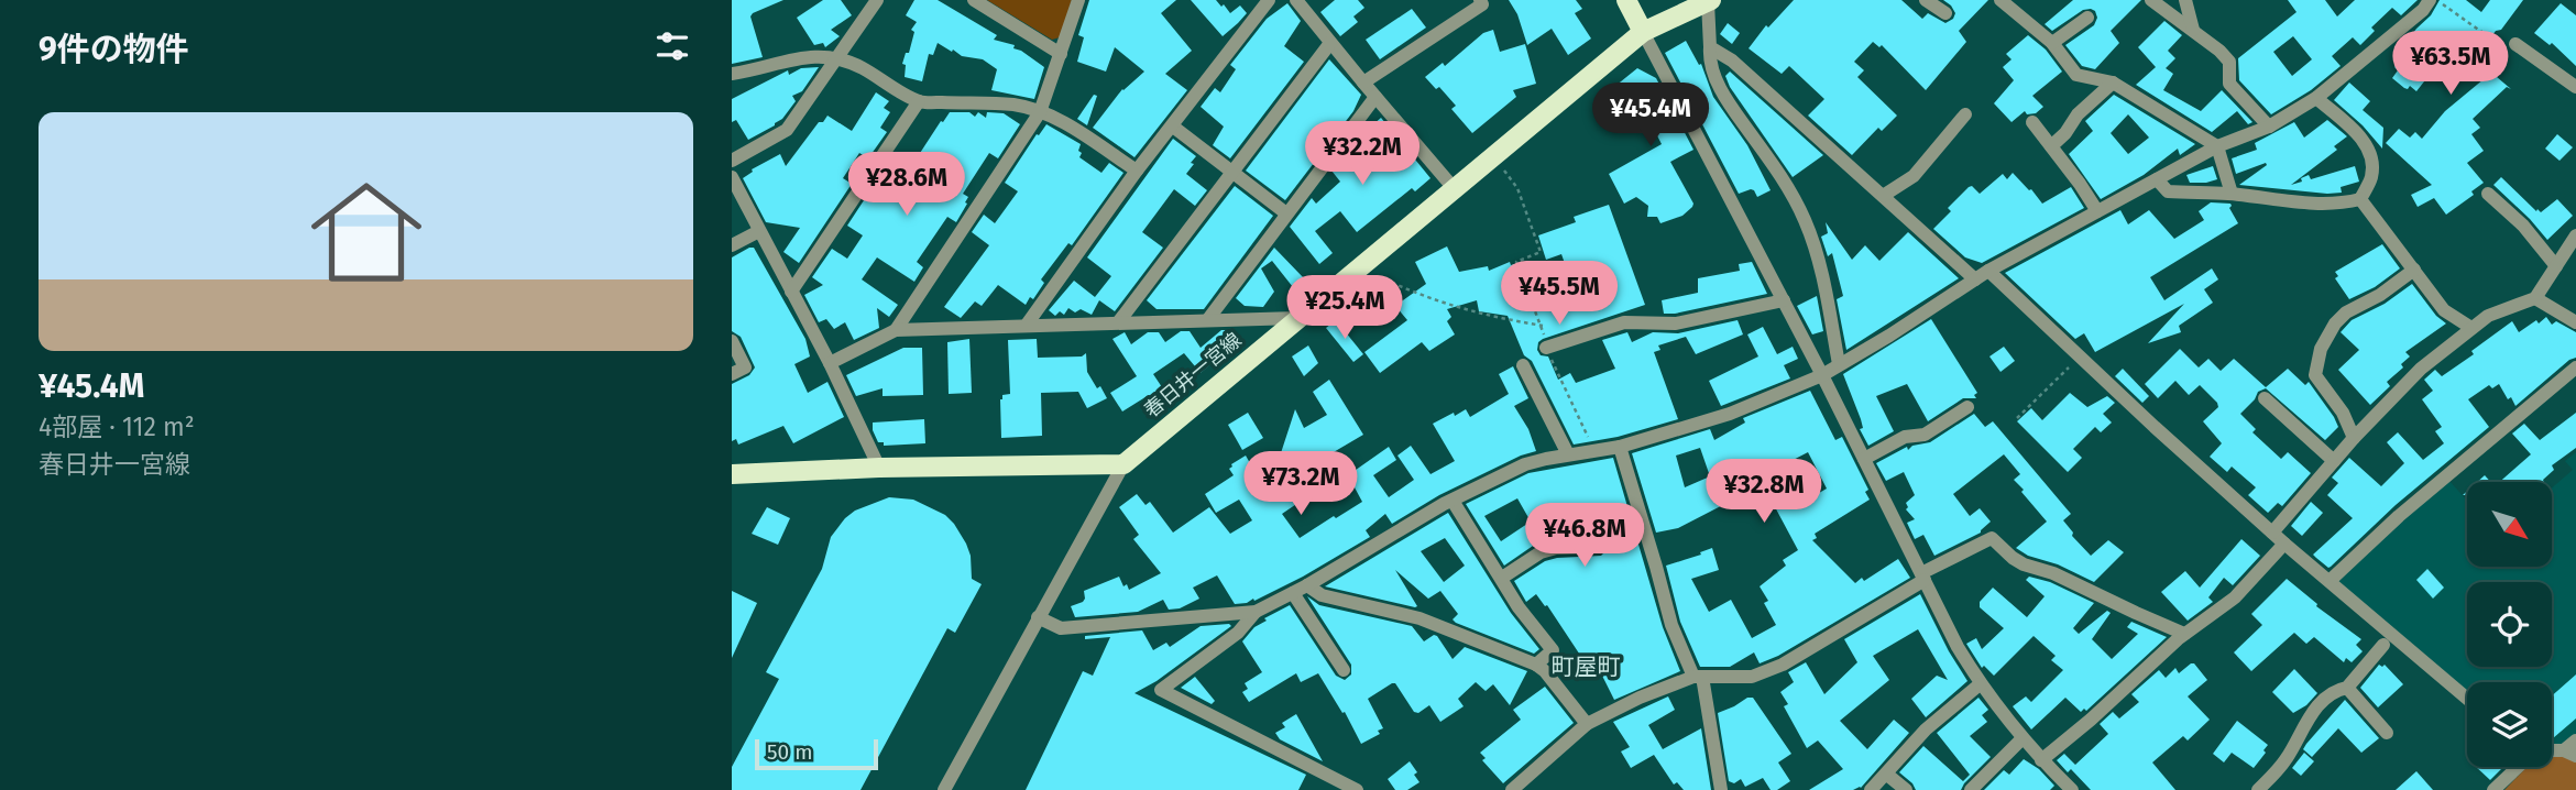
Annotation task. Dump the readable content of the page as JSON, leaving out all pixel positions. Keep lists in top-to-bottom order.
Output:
{
  "streets": {
    "main road": ["春日井一宮線"]
  },
  "districts": ["町屋町"],
  "scale_bar": "50 m",
  "north": "bottom right",
  "page": {
    "heading": "9件の物件",
    "price": [
      "¥63.5M",
      "¥45.4M",
      "¥32.2M",
      "¥28.6M",
      "¥45.5M",
      "¥25.4M",
      "¥73.2M",
      "¥32.8M",
      "¥46.8M"
    ],
    "list": [
      {
        "name": "¥45.4M",
        "note": "4部屋 · 112 m² · 春日井一宮線"
      }
    ],
    "scale": "50 m"
  }
}
